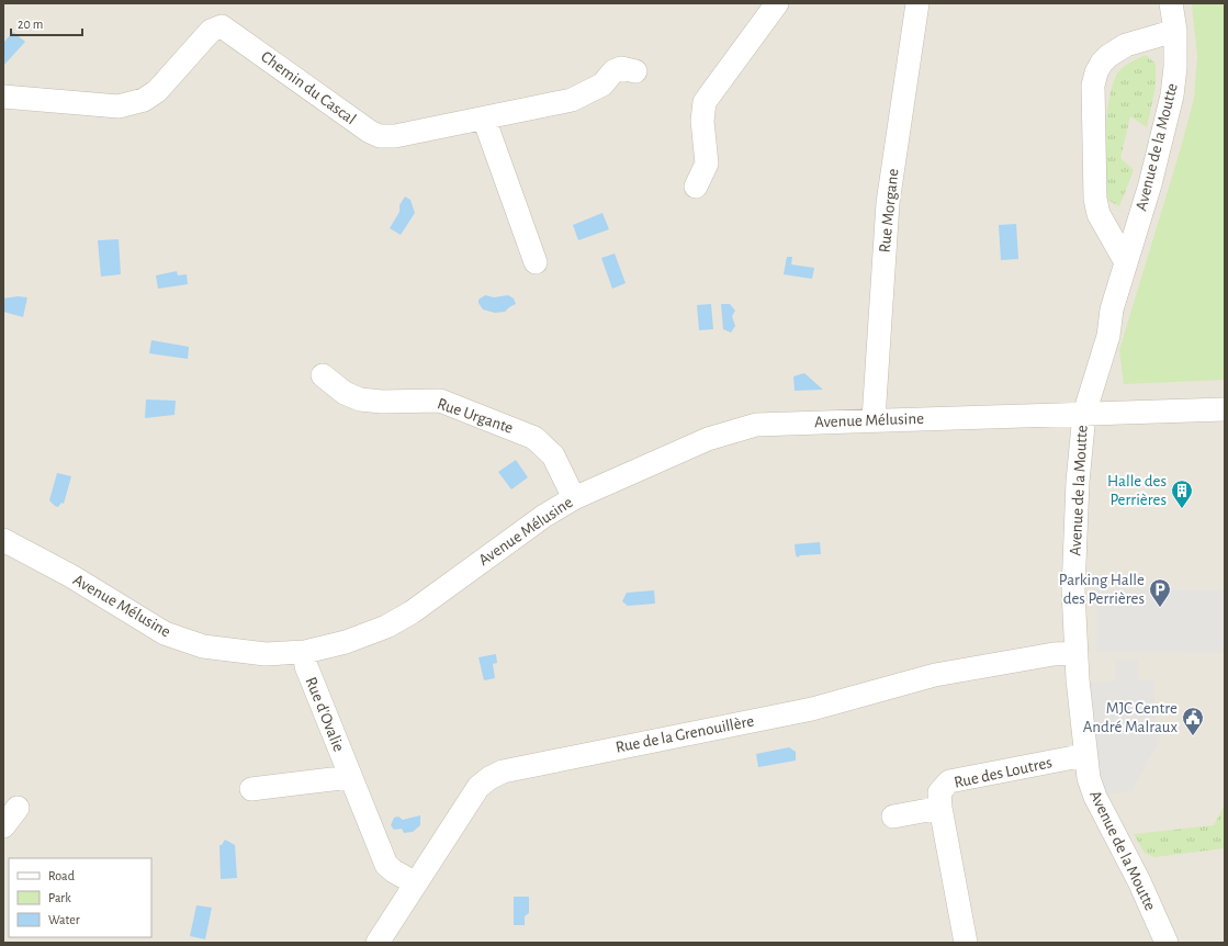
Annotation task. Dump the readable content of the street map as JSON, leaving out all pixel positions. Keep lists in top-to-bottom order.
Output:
{
  "streets": {
    "street": [
      "Chemin du Cascal",
      "Avenue de la Moutte",
      "Rue Morgane",
      "Rue Urgante",
      "Avenue Mélusine",
      "Rue d'Ovalie",
      "Rue de la Grenouillère",
      "Rue des Loutres"
    ]
  },
  "crossings": [
    ["Avenue de la Moutte", "Avenue Mélusine"],
    ["Avenue de la Moutte", "Rue de la Grenouillère"],
    ["Avenue de la Moutte", "Rue des Loutres"],
    ["Rue Morgane", "Avenue Mélusine"],
    ["Rue Urgante", "Avenue Mélusine"],
    ["Avenue Mélusine", "Rue d'Ovalie"],
    ["Rue d'Ovalie", "Rue de la Grenouillère"]
  ],
  "places": {
    "building": ["Halle des Perrières"],
    "parking": ["Parking Halle des Perrières"],
    "public building": ["MJC Centre André Malraux"]
  },
  "legend": ["Road", "Park", "Water"],
  "scale_bar": "20 m"
}
